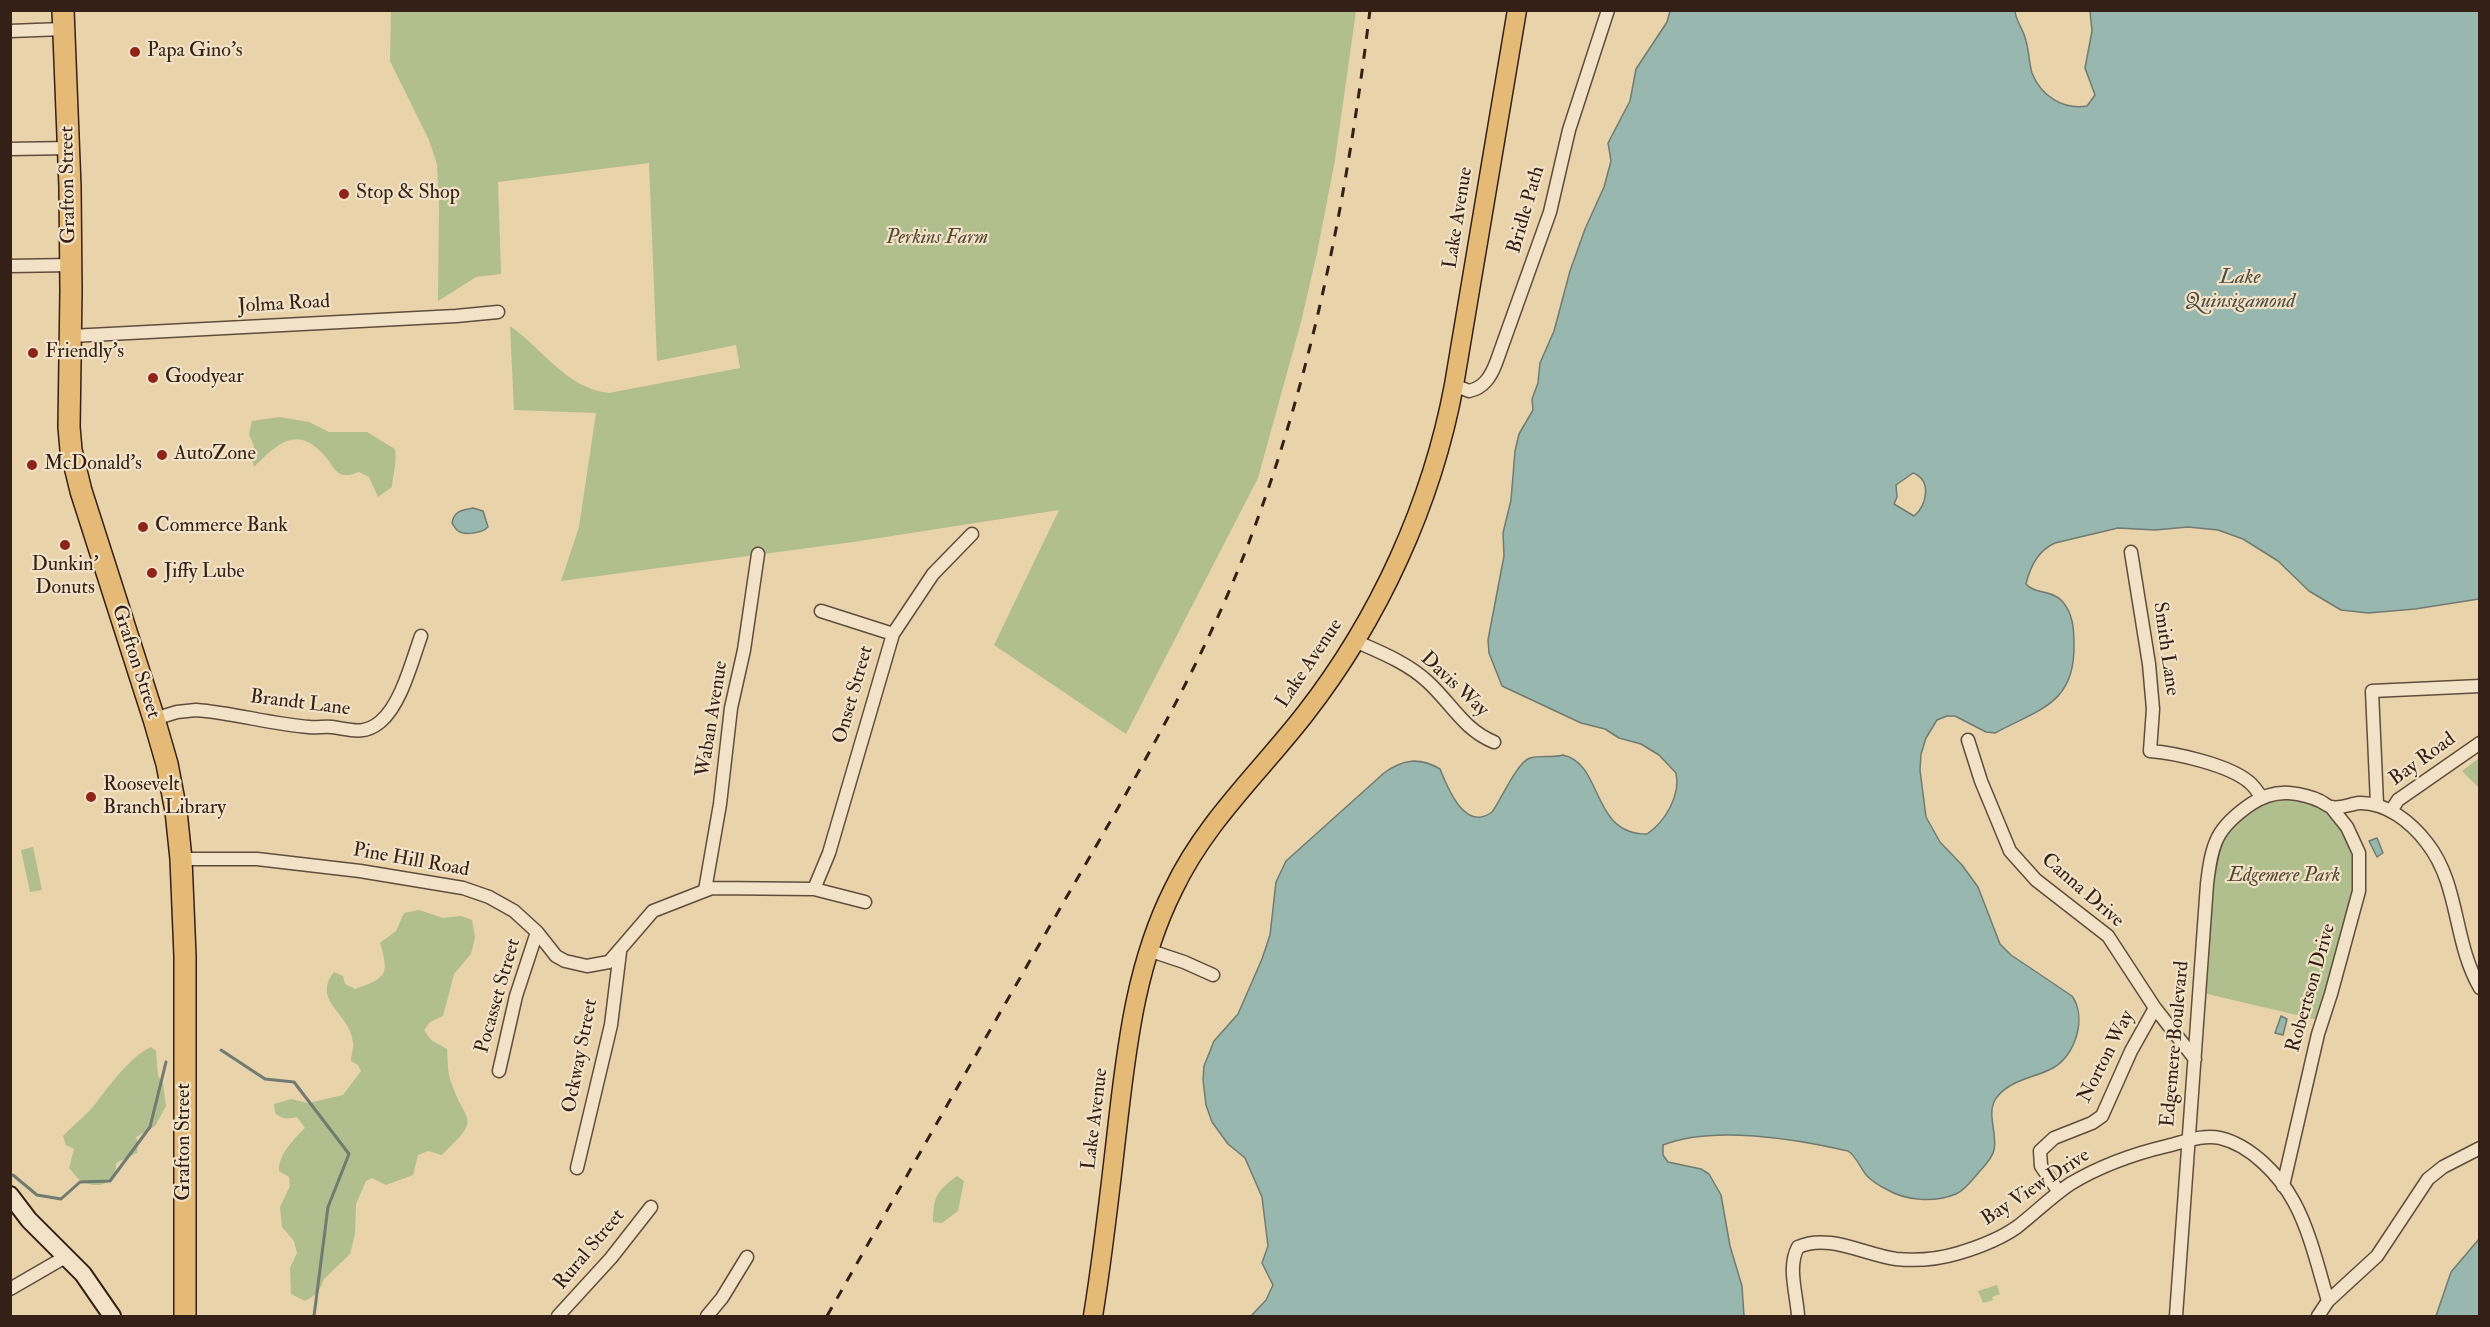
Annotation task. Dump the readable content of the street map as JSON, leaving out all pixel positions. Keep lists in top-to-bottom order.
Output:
{
  "streets": {
    "highway": ["Grafton Street"],
    "main road": ["Lake Avenue"],
    "street": [
      "Bridle Path",
      "Jolma Road",
      "Smith Lane",
      "Davis Way",
      "Onset Street",
      "Brandt Lane",
      "Waban Avenue",
      "Bay Road",
      "Pine Hill Road",
      "Canna Drive",
      "Robertson Drive",
      "Pocasset Street",
      "Edgemere Boulevard",
      "Ockway Street",
      "Norton Way",
      "Bay View Drive",
      "Rural Street"
    ]
  },
  "crossings": [
    ["Grafton Street", "Jolma Road"],
    ["Grafton Street", "Brandt Lane"],
    ["Grafton Street", "Pine Hill Road"],
    ["Bridle Path", "Lake Avenue"],
    ["Lake Avenue", "Davis Way"],
    ["Smith Lane", "Edgemere Boulevard"],
    ["Onset Street", "Pine Hill Road"],
    ["Waban Avenue", "Pine Hill Road"],
    ["Pine Hill Road", "Pocasset Street"],
    ["Pine Hill Road", "Ockway Street"],
    ["Canna Drive", "Edgemere Boulevard"],
    ["Canna Drive", "Norton Way"],
    ["Robertson Drive", "Bay View Drive"],
    ["Edgemere Boulevard", "Bay View Drive"],
    ["Norton Way", "Bay View Drive"]
  ],
  "water": ["Lake Quinsigamond"],
  "parks": ["Perkins Farm", "Edgemere Park"],
  "places": [
    "Papa Gino's",
    "Stop & Shop",
    "Friendly's",
    "Goodyear",
    "AutoZone",
    "McDonald's",
    "Commerce Bank",
    "Dunkin' Donuts",
    "Jiffy Lube",
    "Roosevelt Branch Library"
  ]
}
